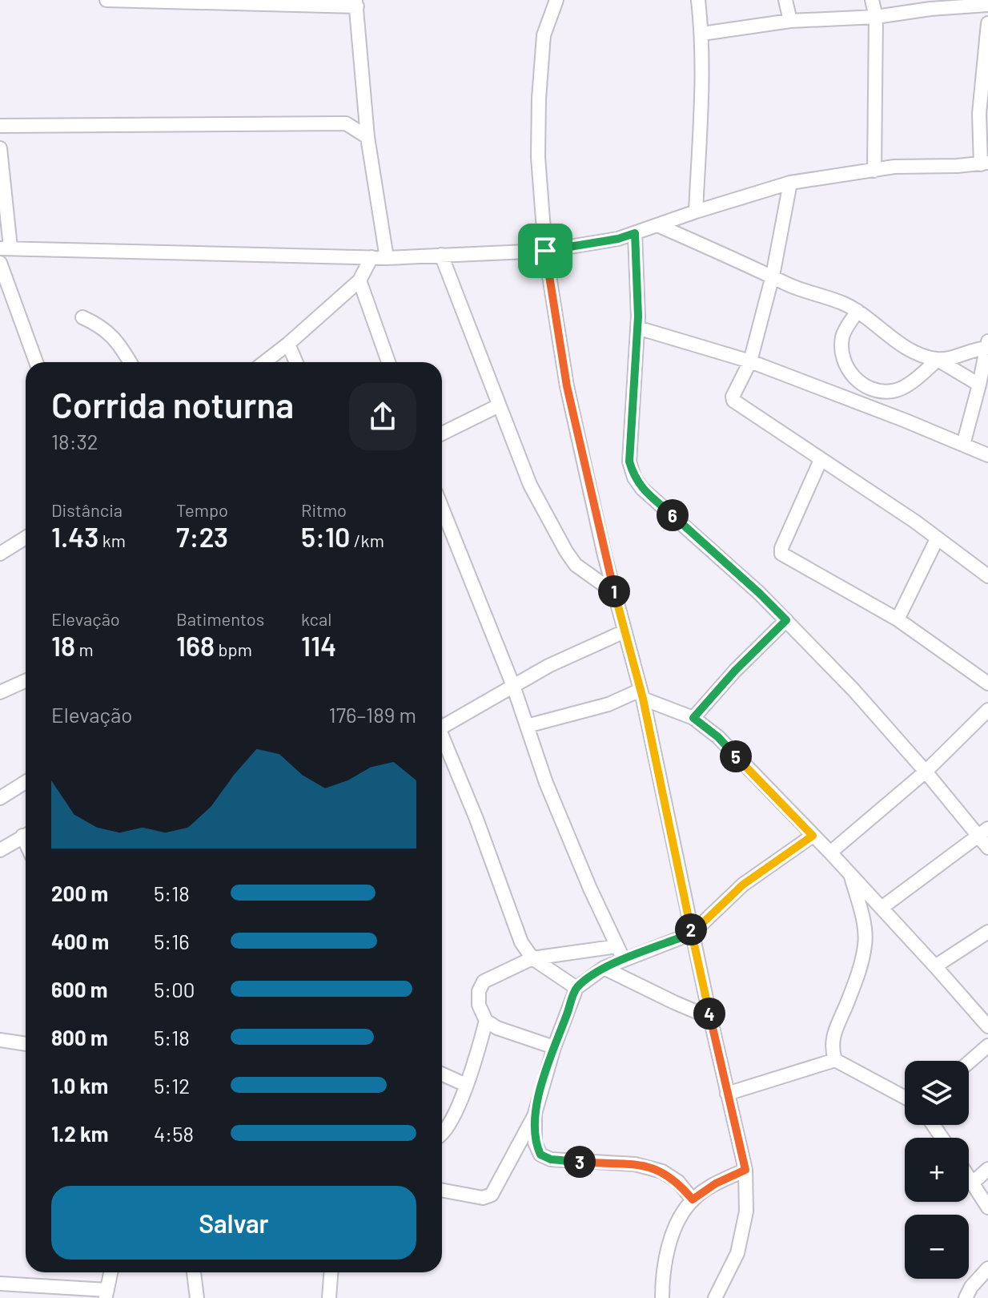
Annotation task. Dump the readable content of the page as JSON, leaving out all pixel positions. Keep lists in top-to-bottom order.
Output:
{
  "page": {
    "heading": ["Corrida noturna", "18:32"],
    "stats": [
      ["Distância", "1.43 km"],
      ["Tempo", "7:23"],
      ["Ritmo", "5:10 /km"],
      ["Elevação", "18 m"],
      ["Batimentos", "168 bpm"],
      ["kcal", "114"]
    ],
    "pins": [
      "6",
      "1",
      "5",
      "2",
      "4",
      "3"
    ],
    "chart": ["Elevação", "176–189 m"],
    "list": [
      {
        "name": "200 m",
        "note": "5:18"
      },
      {
        "name": "400 m",
        "note": "5:16"
      },
      {
        "name": "600 m",
        "note": "5:00"
      },
      {
        "name": "800 m",
        "note": "5:18"
      },
      {
        "name": "1.0 km",
        "note": "5:12"
      },
      {
        "name": "1.2 km",
        "note": "4:58"
      }
    ],
    "map_buttons": ["+", "−"],
    "buttons": "Salvar"
  }
}
